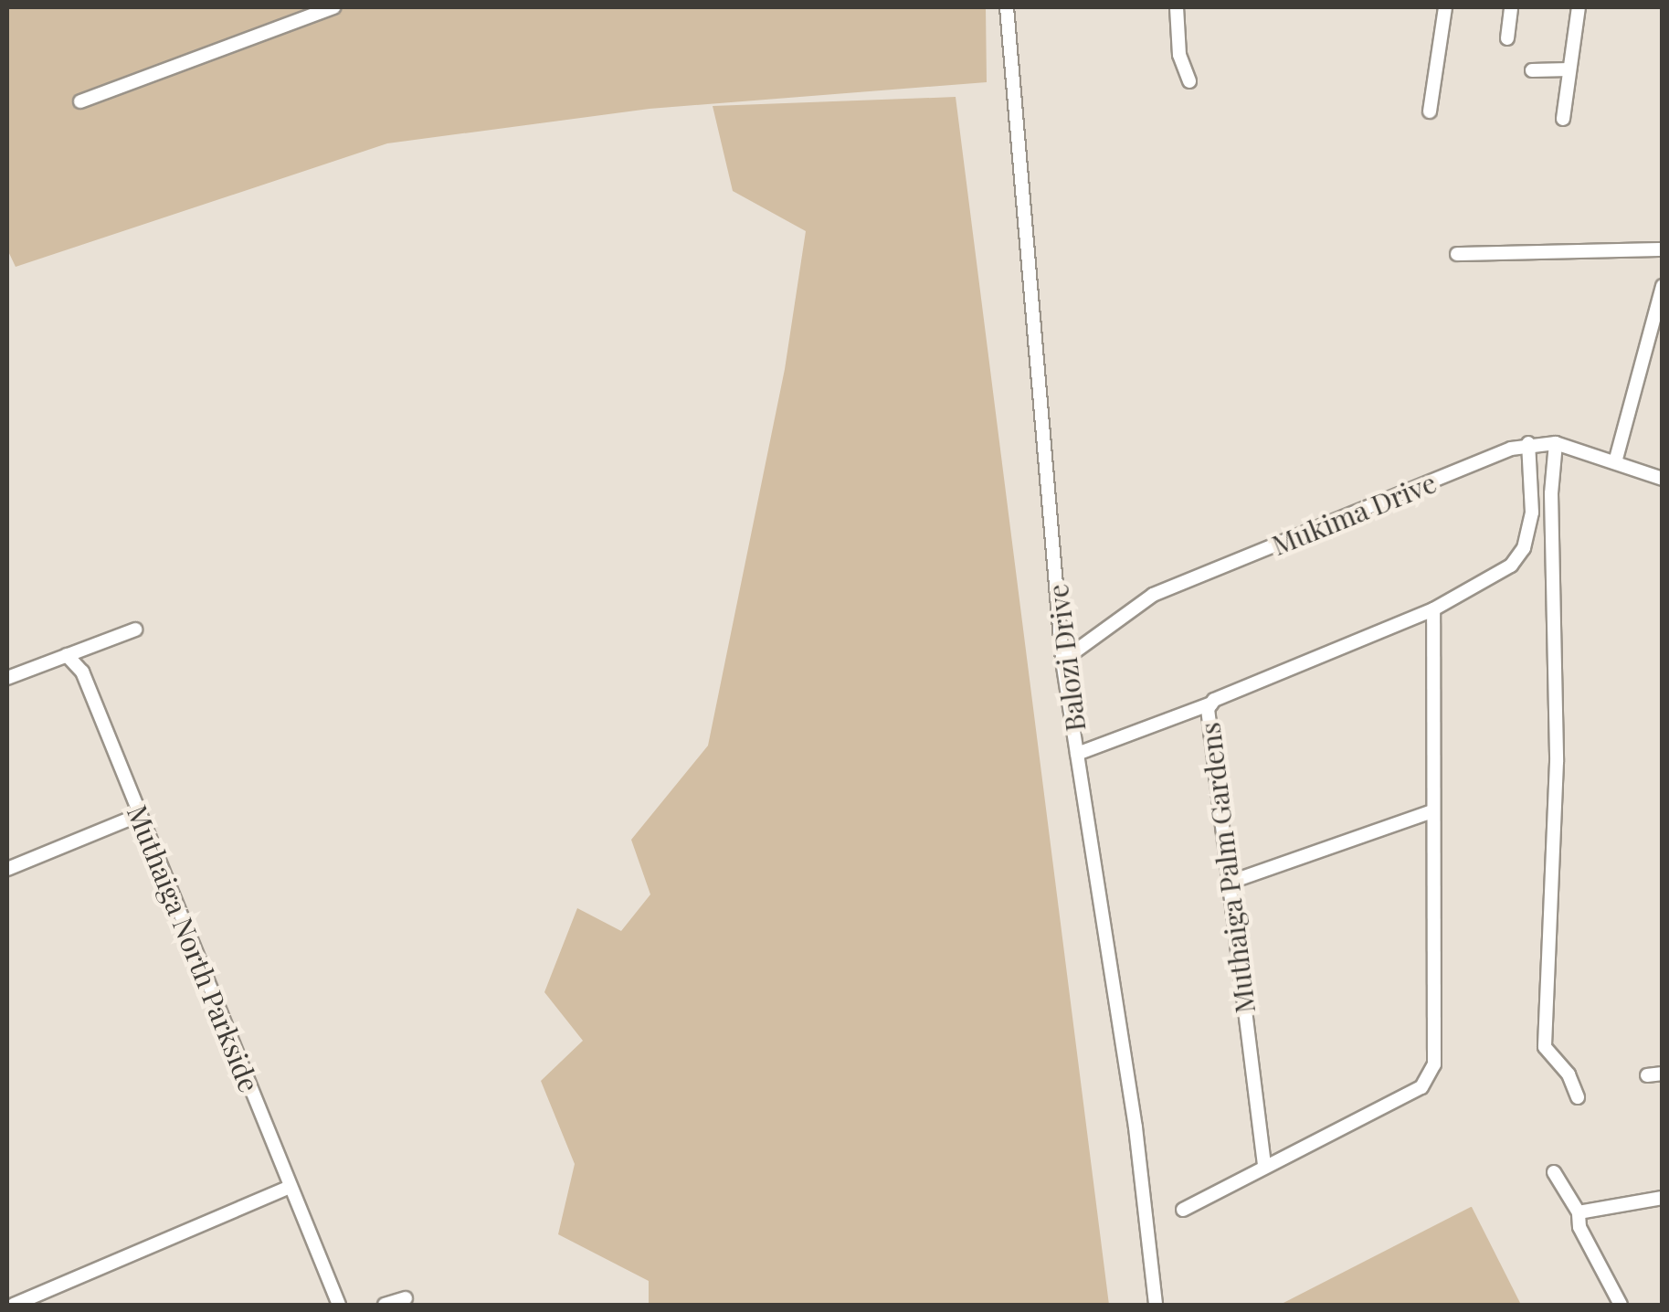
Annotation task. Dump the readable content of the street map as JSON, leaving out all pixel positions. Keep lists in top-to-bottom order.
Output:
{
  "streets": {
    "street": [
      "Mukima Drive",
      "Balozi Drive",
      "Muthaiga Palm Gardens",
      "Muthaiga North Parkside"
    ]
  },
  "crossings": [
    ["Mukima Drive", "Balozi Drive"],
    ["Mukima Drive", "Muthaiga Palm Gardens"]
  ]
}
